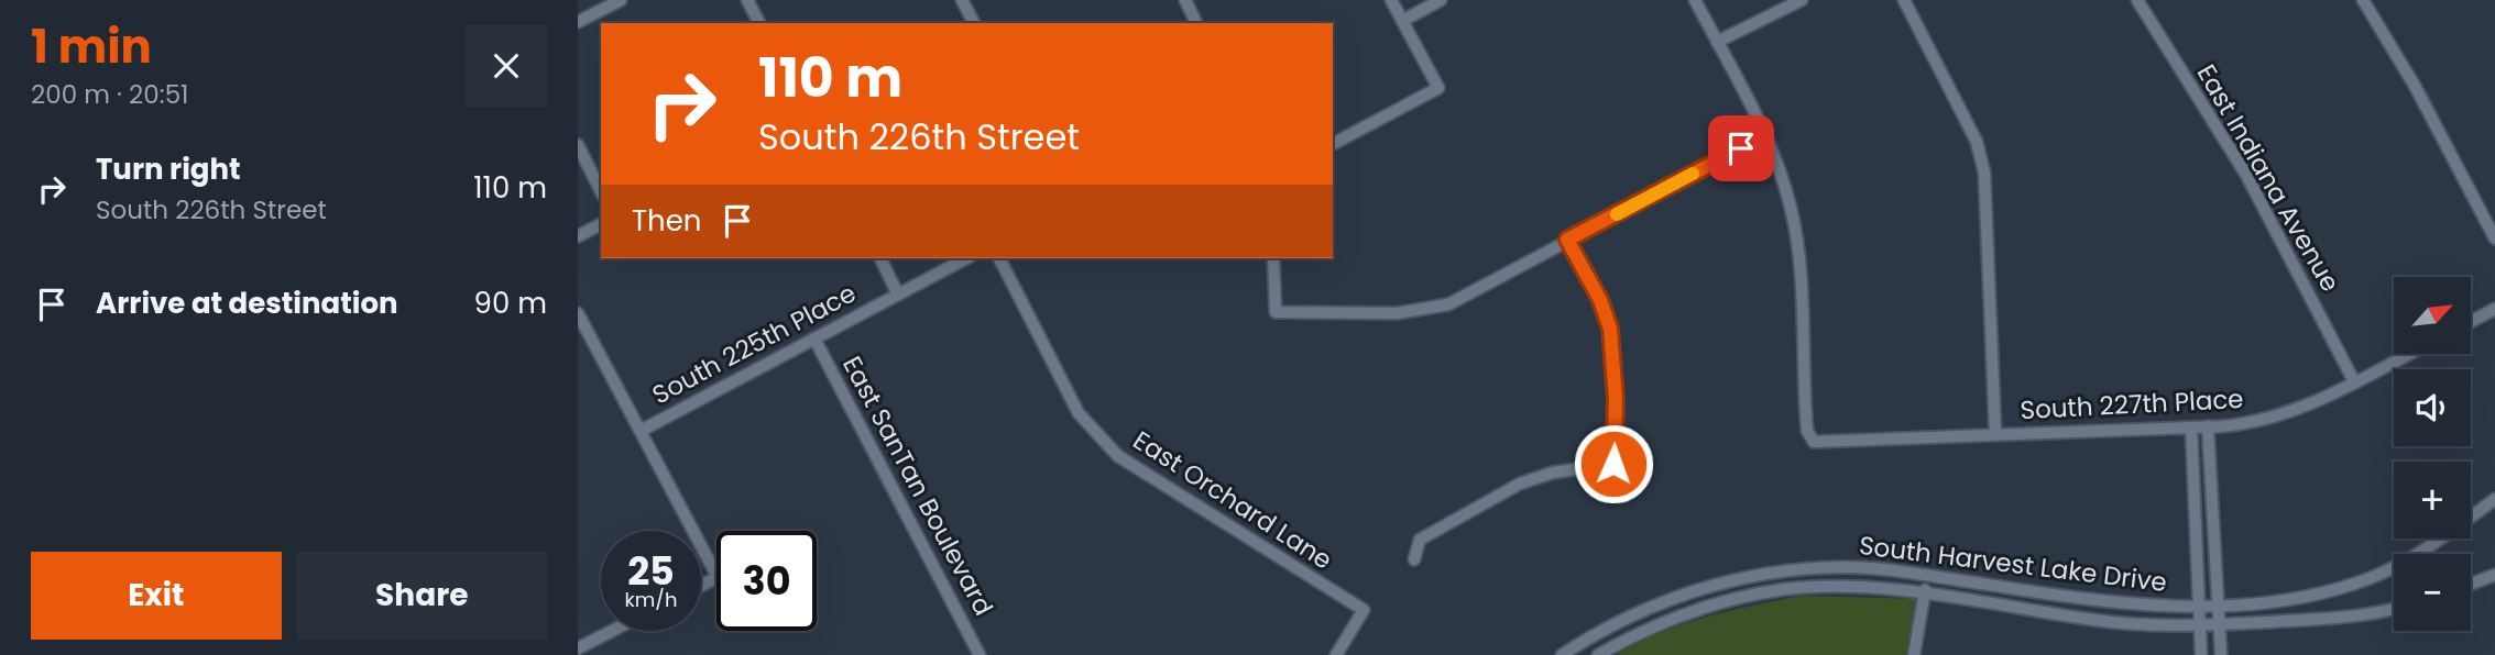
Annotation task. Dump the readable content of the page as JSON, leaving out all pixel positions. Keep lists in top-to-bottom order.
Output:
{
  "streets": {
    "street": [
      "East Indiana Avenue",
      "South 225th Place",
      "South 227th Place",
      "East SanTan Boulevard",
      "East Orchard Lane",
      "South Harvest Lake Drive"
    ]
  },
  "crossings": [
    ["East Indiana Avenue", "South 227th Place"],
    ["South 225th Place", "East SanTan Boulevard"]
  ],
  "north": "top right",
  "page": {
    "heading": ["1 min", "200 m · 20:51"],
    "turn": ["110 m", "South 226th Street"],
    "list": [
      {
        "name": "Turn right",
        "note": "South 226th Street",
        "value": "110 m"
      },
      {
        "name": "Arrive at destination",
        "value": "90 m"
      }
    ],
    "then": "Then",
    "map_buttons": ["+", "−"],
    "speed": "25 km/h",
    "limit": "30",
    "buttons": ["Exit", "Share"]
  }
}
